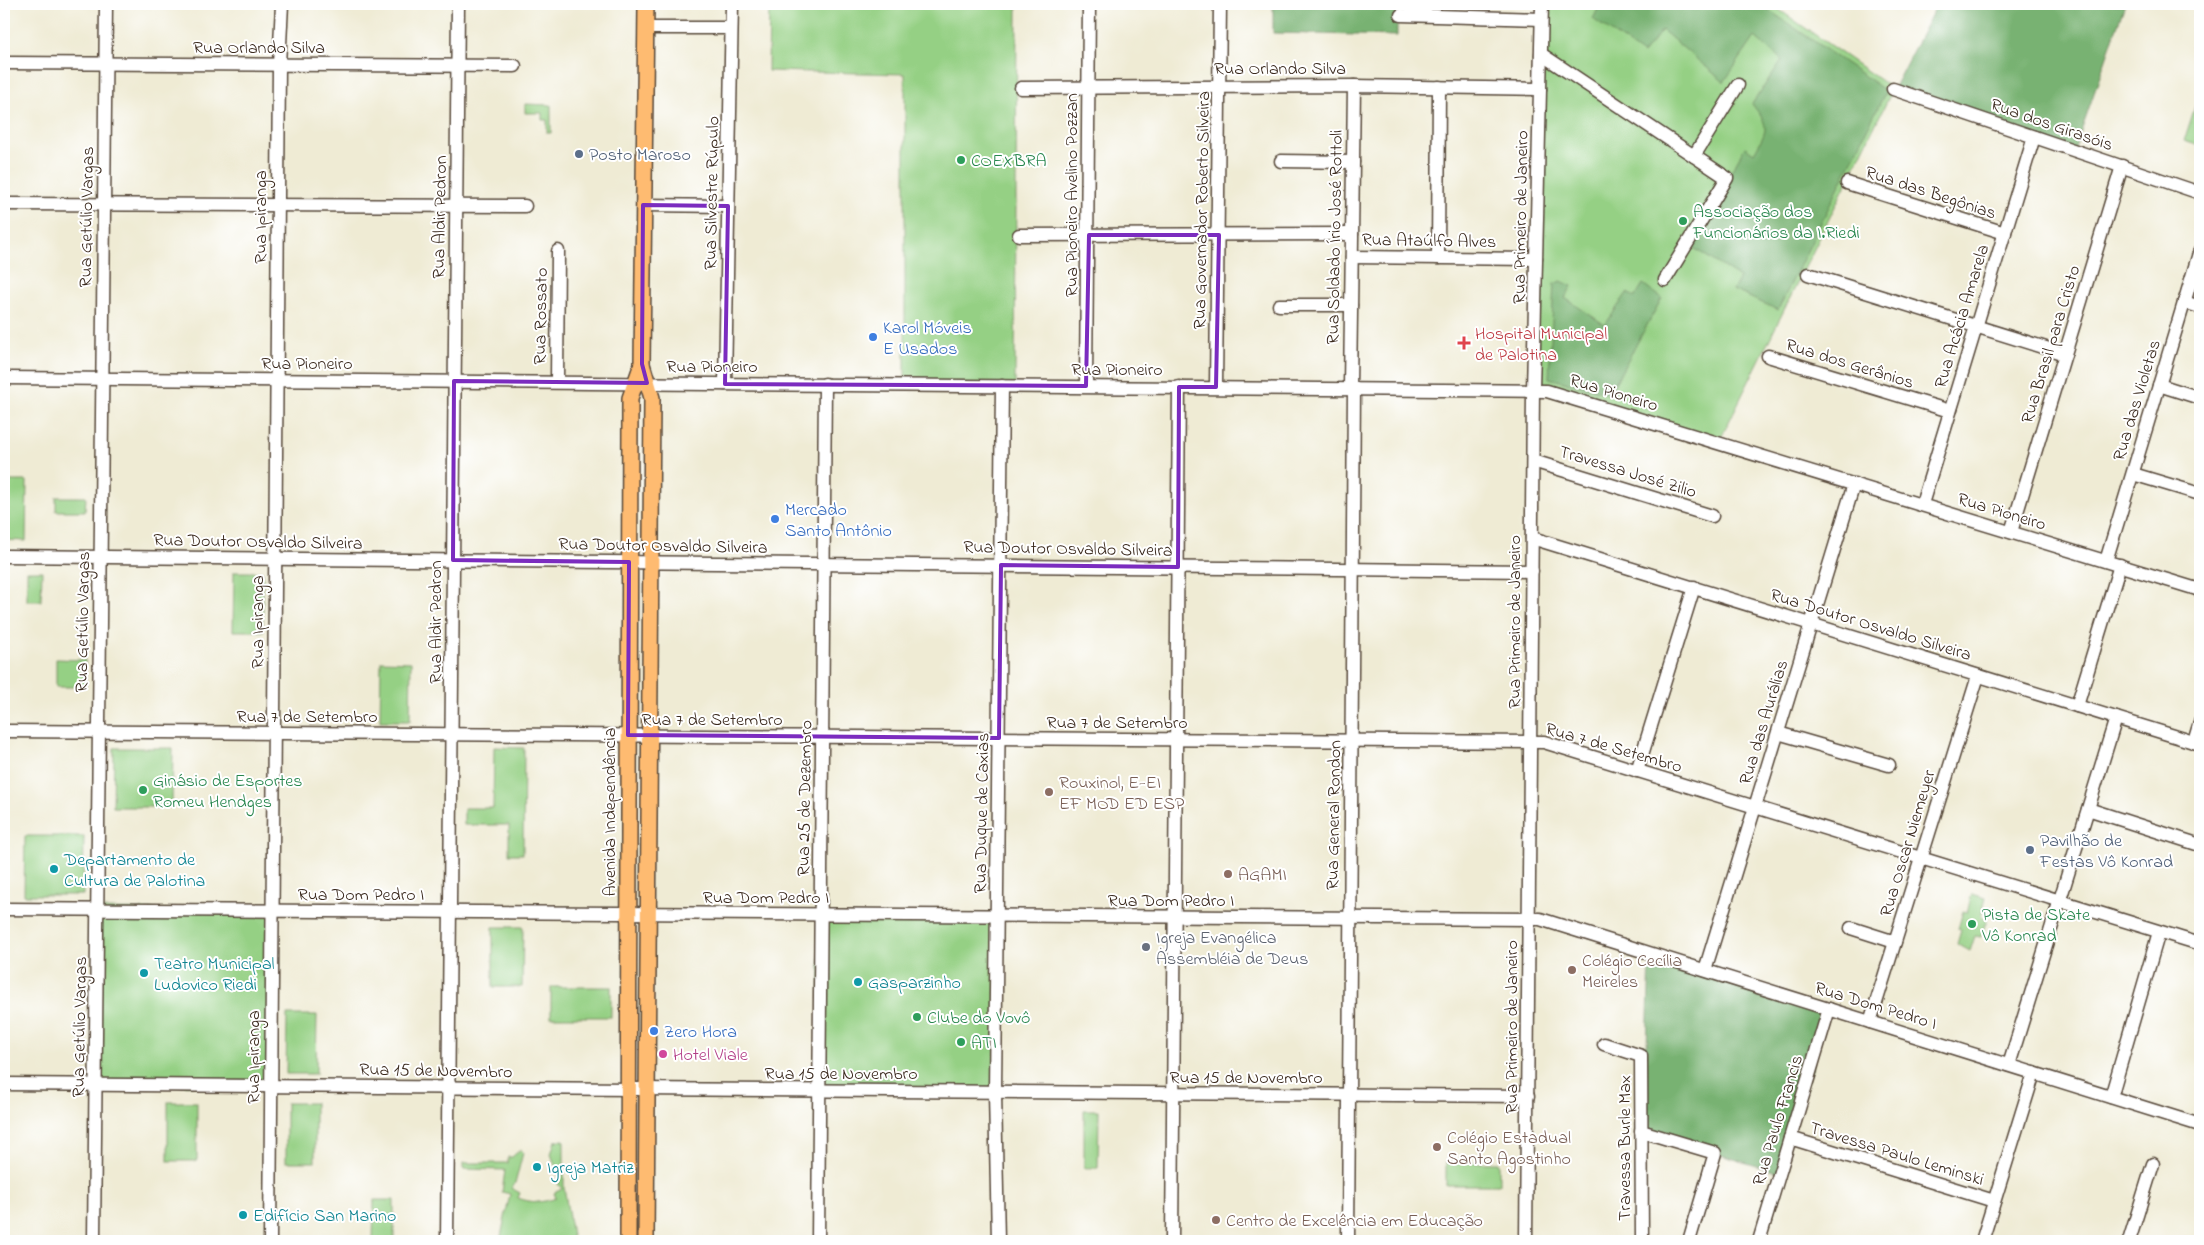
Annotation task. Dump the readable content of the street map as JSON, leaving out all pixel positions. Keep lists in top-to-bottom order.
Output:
{
  "streets": {
    "main road": ["Avenida Independência"],
    "street": [
      "Rua Orlando Silva",
      "Rua dos Girasóis",
      "Rua das Begônias",
      "Rua Silvestre Rúpulo",
      "Rua Pioneiro Avelino Pozzan",
      "Rua Governador Roberto Silveira",
      "Rua Getúlio Vargas",
      "Rua Ipiranga",
      "Rua Aldir Pedron",
      "Rua Primeiro de Janeiro",
      "Rua Soldado Írio José Rottoli",
      "Rua Ataúlfo Alves",
      "Rua Rossato",
      "Rua Acácia Amarela",
      "Rua Brasil para Cristo",
      "Rua Pioneiro",
      "Rua dos Gerânios",
      "Rua das Violetas",
      "Travessa José Zilio",
      "Rua Doutor Osvaldo Silveira",
      "Rua 7 de Setembro",
      "Rua das Aurálias",
      "Rua 25 de Dezembro",
      "Rua Duque de Caxias",
      "Rua General Rondon",
      "Rua Oscar Niemeyer",
      "Rua Dom Pedro I",
      "Rua 15 de Novembro",
      "Rua Paulo Francis",
      "Travessa Burle Max",
      "Travessa Paulo Leminski"
    ]
  },
  "crossings": [
    ["Rua Orlando Silva", "Rua Pioneiro Avelino Pozzan"],
    ["Rua Orlando Silva", "Rua Governador Roberto Silveira"],
    ["Rua Orlando Silva", "Rua Getúlio Vargas"],
    ["Rua Orlando Silva", "Rua Ipiranga"],
    ["Rua Orlando Silva", "Rua Aldir Pedron"],
    ["Rua Orlando Silva", "Rua Primeiro de Janeiro"],
    ["Rua Orlando Silva", "Rua Soldado Írio José Rottoli"],
    ["Rua dos Girasóis", "Rua Acácia Amarela"],
    ["Rua dos Girasóis", "Rua Brasil para Cristo"],
    ["Rua das Begônias", "Rua Acácia Amarela"],
    ["Rua Silvestre Rúpulo", "Rua Pioneiro"],
    ["Rua Pioneiro Avelino Pozzan", "Rua Ataúlfo Alves"],
    ["Rua Pioneiro Avelino Pozzan", "Rua Pioneiro"],
    ["Rua Governador Roberto Silveira", "Rua Ataúlfo Alves"],
    ["Rua Governador Roberto Silveira", "Rua Pioneiro"],
    ["Rua Getúlio Vargas", "Rua Pioneiro"],
    ["Rua Getúlio Vargas", "Rua Doutor Osvaldo Silveira"],
    ["Rua Getúlio Vargas", "Rua 7 de Setembro"],
    ["Rua Getúlio Vargas", "Rua Dom Pedro I"],
    ["Rua Getúlio Vargas", "Rua 15 de Novembro"],
    ["Rua Ipiranga", "Rua Pioneiro"],
    ["Rua Ipiranga", "Rua Doutor Osvaldo Silveira"],
    ["Rua Ipiranga", "Rua 7 de Setembro"],
    ["Rua Ipiranga", "Rua Dom Pedro I"],
    ["Rua Ipiranga", "Rua 15 de Novembro"],
    ["Rua Aldir Pedron", "Rua Pioneiro"],
    ["Rua Aldir Pedron", "Rua Doutor Osvaldo Silveira"],
    ["Rua Aldir Pedron", "Rua 7 de Setembro"],
    ["Rua Aldir Pedron", "Rua Dom Pedro I"],
    ["Rua Aldir Pedron", "Rua 15 de Novembro"],
    ["Rua Primeiro de Janeiro", "Rua Ataúlfo Alves"],
    ["Rua Primeiro de Janeiro", "Rua Pioneiro"],
    ["Rua Primeiro de Janeiro", "Travessa José Zilio"],
    ["Rua Primeiro de Janeiro", "Rua Doutor Osvaldo Silveira"],
    ["Rua Primeiro de Janeiro", "Rua 7 de Setembro"],
    ["Rua Primeiro de Janeiro", "Rua Dom Pedro I"],
    ["Rua Primeiro de Janeiro", "Rua 15 de Novembro"],
    ["Rua Soldado Írio José Rottoli", "Rua Ataúlfo Alves"],
    ["Rua Soldado Írio José Rottoli", "Rua Pioneiro"],
    ["Rua Soldado Írio José Rottoli", "Rua General Rondon"],
    ["Rua Rossato", "Rua Pioneiro"],
    ["Rua Acácia Amarela", "Rua Pioneiro"],
    ["Rua Acácia Amarela", "Rua dos Gerânios"],
    ["Rua Brasil para Cristo", "Rua Pioneiro"],
    ["Rua Pioneiro", "Rua das Violetas"],
    ["Rua Pioneiro", "Rua das Aurálias"],
    ["Rua Pioneiro", "Rua 25 de Dezembro"],
    ["Rua Pioneiro", "Avenida Independência"],
    ["Rua Pioneiro", "Rua Duque de Caxias"],
    ["Rua Pioneiro", "Rua General Rondon"],
    ["Rua Doutor Osvaldo Silveira", "Rua das Aurálias"],
    ["Rua Doutor Osvaldo Silveira", "Rua 25 de Dezembro"],
    ["Rua Doutor Osvaldo Silveira", "Avenida Independência"],
    ["Rua Doutor Osvaldo Silveira", "Rua Duque de Caxias"],
    ["Rua Doutor Osvaldo Silveira", "Rua General Rondon"],
    ["Rua Doutor Osvaldo Silveira", "Rua Oscar Niemeyer"],
    ["Rua 7 de Setembro", "Rua das Aurálias"],
    ["Rua 7 de Setembro", "Rua 25 de Dezembro"],
    ["Rua 7 de Setembro", "Avenida Independência"],
    ["Rua 7 de Setembro", "Rua Duque de Caxias"],
    ["Rua 7 de Setembro", "Rua General Rondon"],
    ["Rua 7 de Setembro", "Rua Oscar Niemeyer"],
    ["Rua das Aurálias", "Rua Dom Pedro I"],
    ["Rua 25 de Dezembro", "Rua Dom Pedro I"],
    ["Rua 25 de Dezembro", "Rua 15 de Novembro"],
    ["Avenida Independência", "Rua Dom Pedro I"],
    ["Avenida Independência", "Rua 15 de Novembro"],
    ["Rua Duque de Caxias", "Rua Dom Pedro I"],
    ["Rua Duque de Caxias", "Rua 15 de Novembro"],
    ["Rua General Rondon", "Rua Dom Pedro I"],
    ["Rua General Rondon", "Rua 15 de Novembro"],
    ["Rua Oscar Niemeyer", "Rua Dom Pedro I"],
    ["Rua Dom Pedro I", "Rua Paulo Francis"],
    ["Rua Paulo Francis", "Travessa Paulo Leminski"]
  ],
  "places": {
    "other": [
      "Posto Maroso",
      "COEXBRA",
      "Associação dos Funcionários da I.Riedi",
      "Karol Móveis E Usados",
      "Mercado Santo Antônio",
      "Ginásio de Esportes Romeu Hendges",
      "Rouxinol, E-EI EF MOD ED ESP",
      "Pavilhão de Festas Vô Konrad",
      "Departamento de Cultura de Palotina",
      "AGAMI",
      "Pista de Skate Vô Konrad",
      "Igreja Evangélica Assembléia de Deus",
      "Colégio Cecília Meireles",
      "Teatro Municipal Ludovico Riedi",
      "Gasparzinho",
      "Clube do Vovô",
      "Zero Hora",
      "ATI",
      "Hotel Viale",
      "Colégio Estadual Santo Agostinho",
      "Igreja Matriz",
      "Edifício San Marino",
      "Centro de Excelência em Educação"
    ],
    "health": ["Hospital Municipal de Palotina"]
  }
}
